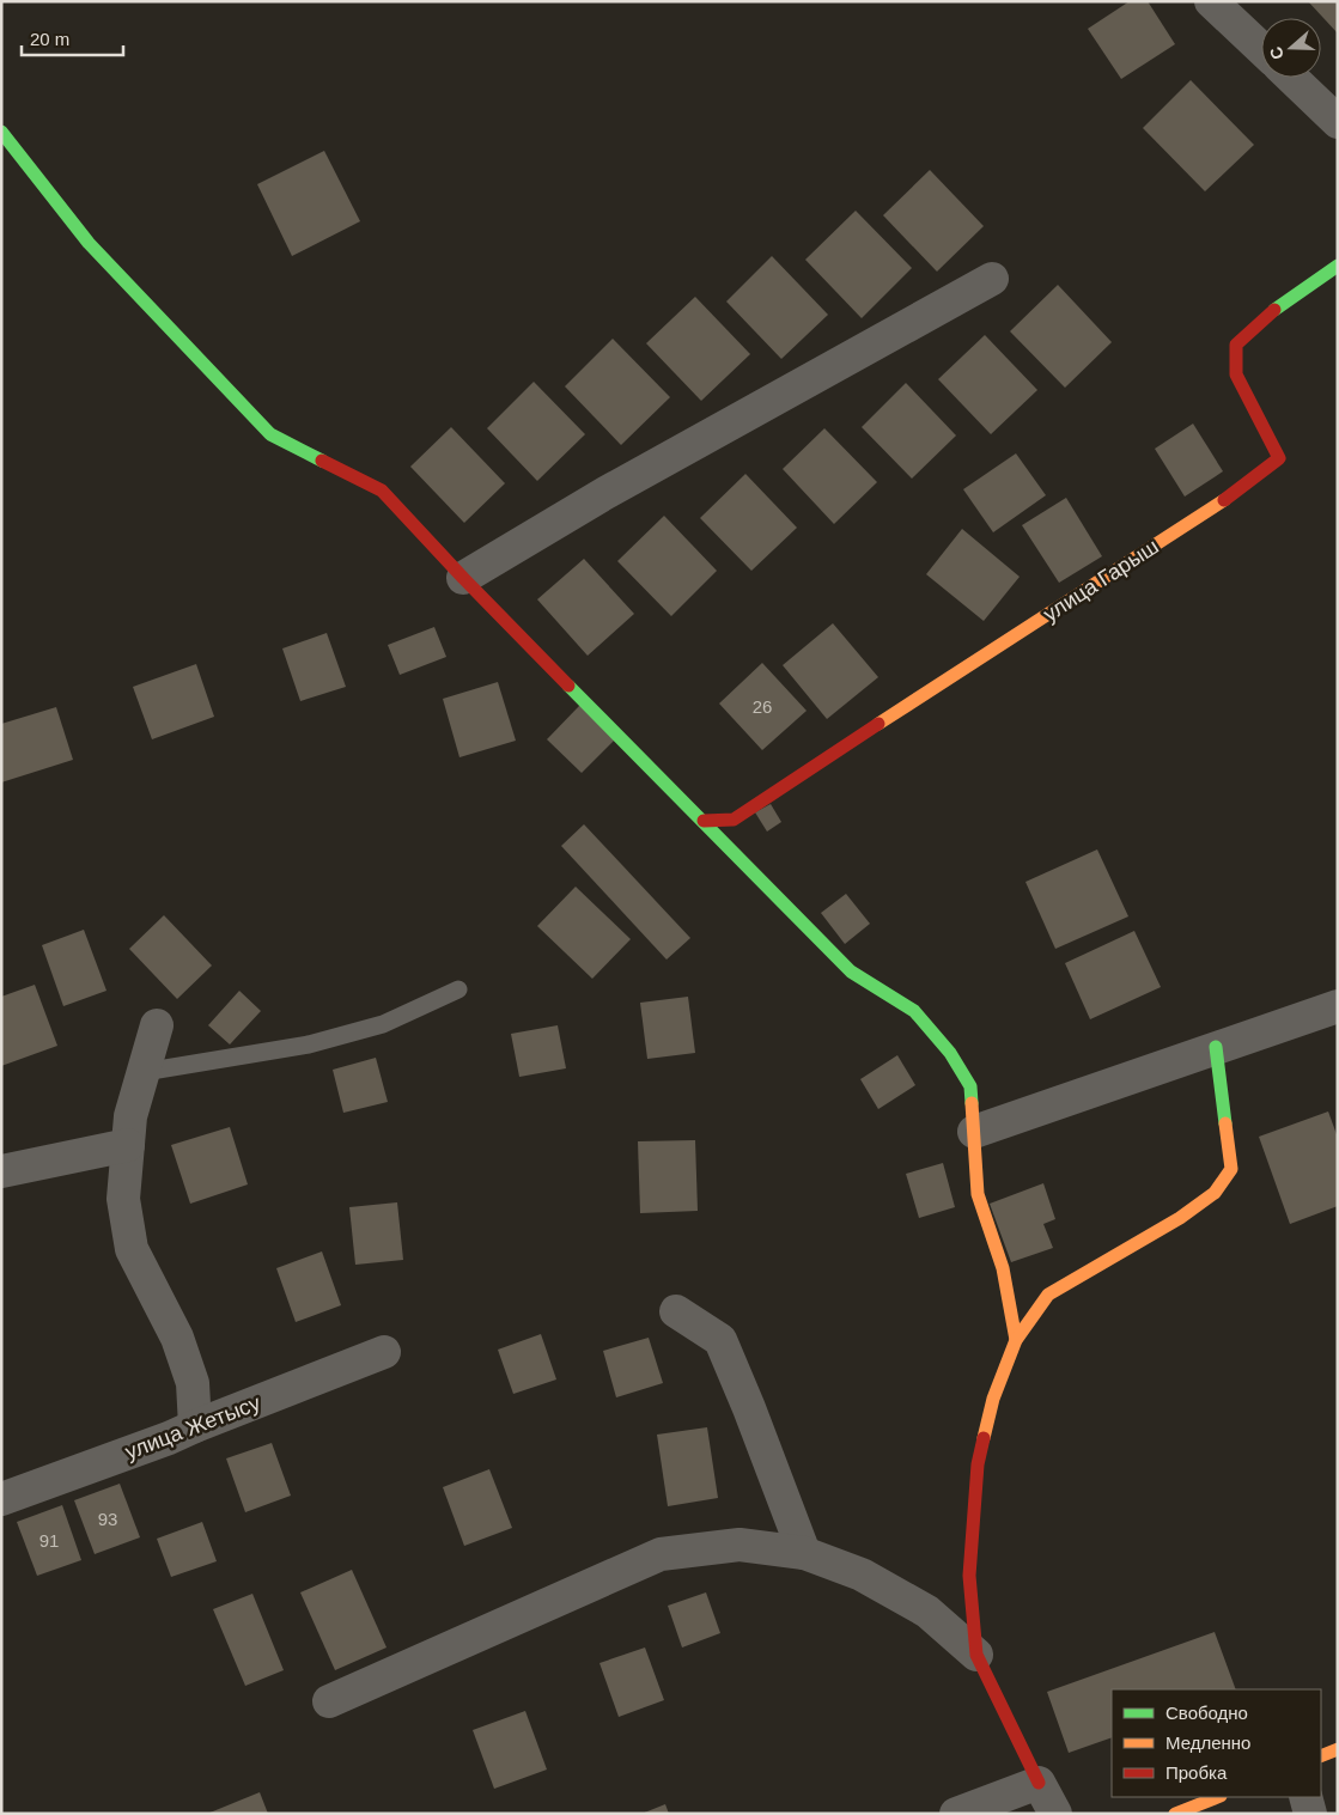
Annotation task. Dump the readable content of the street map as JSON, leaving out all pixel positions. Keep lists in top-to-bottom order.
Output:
{
  "streets": {
    "street": ["улица Гарыш", "улица Жетысу"]
  },
  "house_numbers": ["26", "93", "91"],
  "legend": ["Свободно", "Медленно", "Пробка"],
  "scale_bar": "20 m",
  "north": "left"
}
